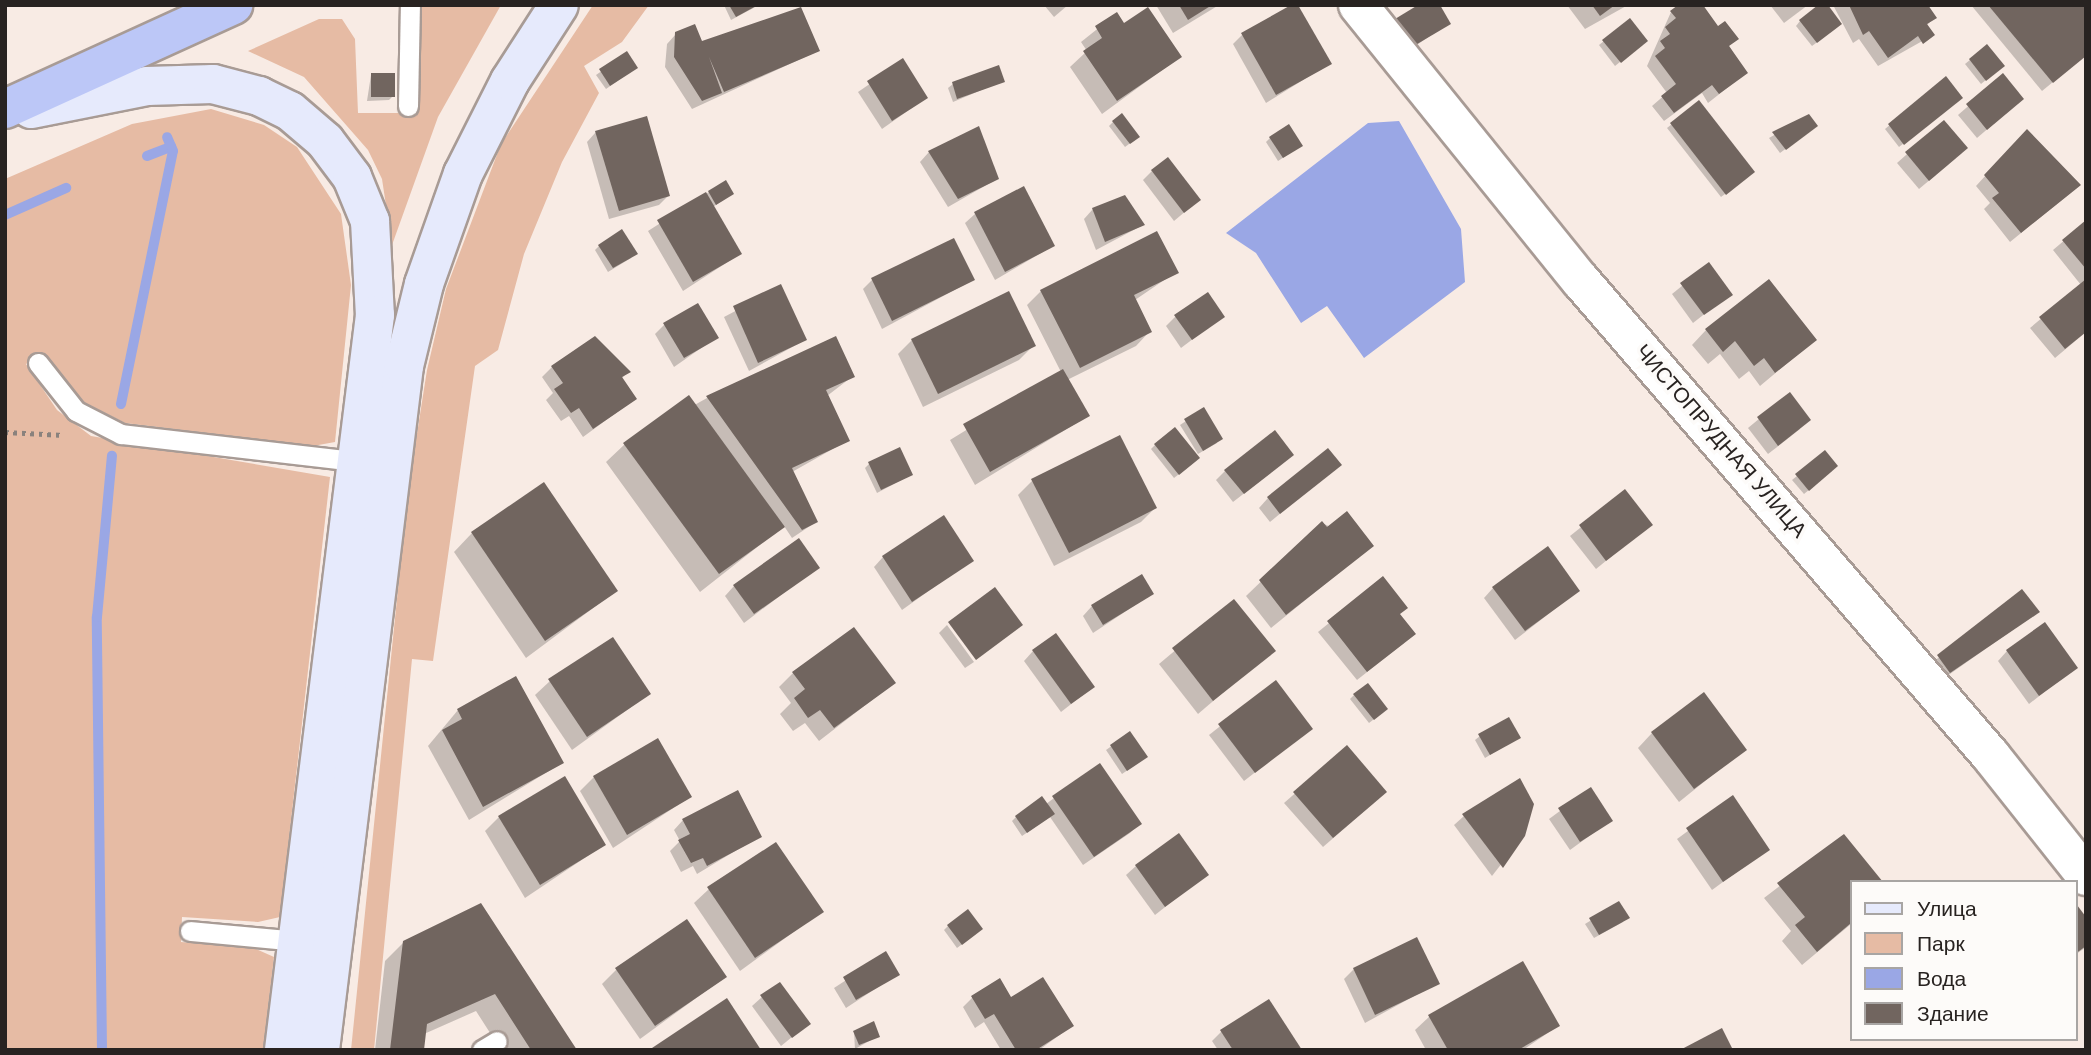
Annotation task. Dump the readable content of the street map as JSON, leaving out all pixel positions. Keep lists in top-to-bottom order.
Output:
{
  "streets": {
    "street": ["ЧИСТОПРУДНАЯ УЛИЦА"]
  },
  "legend": [
    "Улица",
    "Парк",
    "Вода",
    "Здание"
  ]
}
